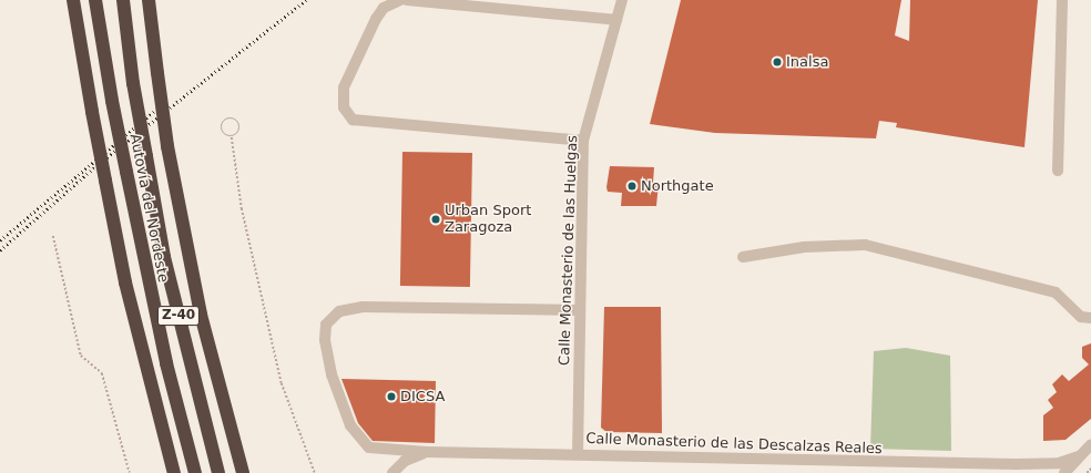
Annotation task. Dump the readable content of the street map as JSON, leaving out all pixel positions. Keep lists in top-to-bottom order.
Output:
{
  "streets": {
    "highway": ["Autovía del Nordeste", "Z-40"],
    "street": ["Calle Monasterio de las Huelgas", "Calle Monasterio de las Descalzas Reales"]
  },
  "crossings": [
    ["Calle Monasterio de las Huelgas", "Calle Monasterio de las Descalzas Reales"]
  ],
  "places": [
    "Inalsa",
    "Northgate",
    "Urban Sport Zaragoza",
    "DICSA"
  ]
}
